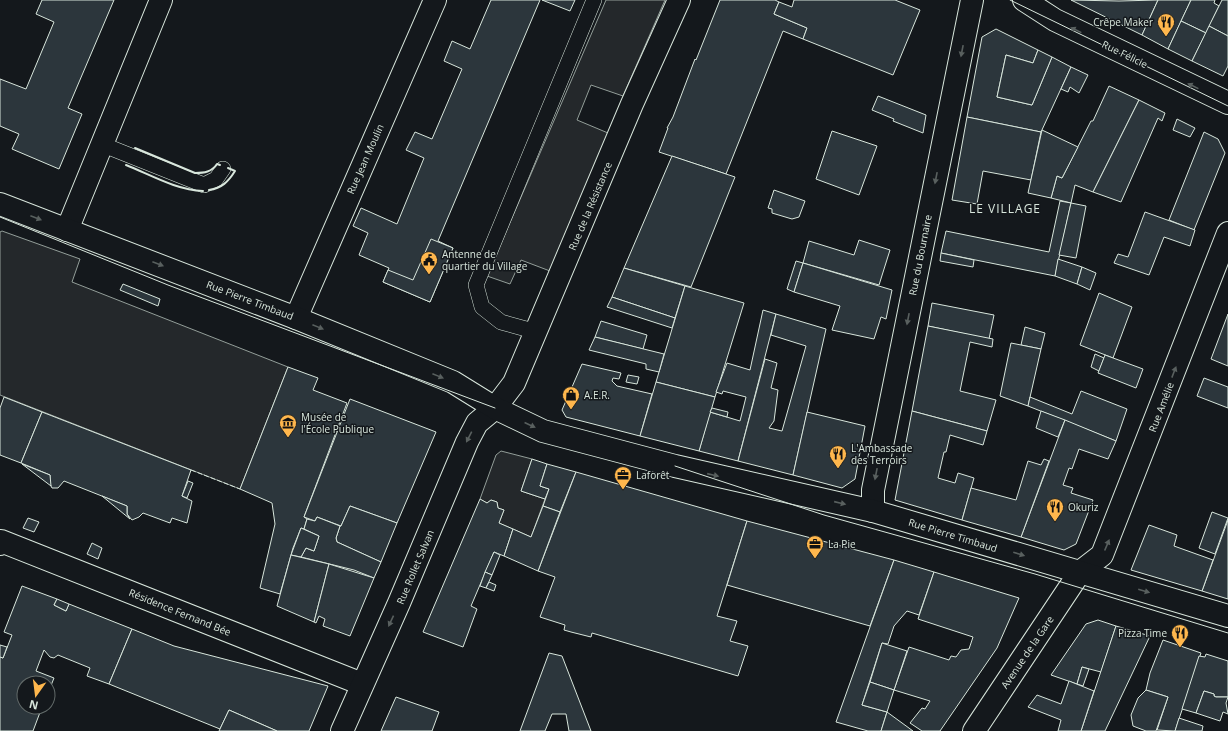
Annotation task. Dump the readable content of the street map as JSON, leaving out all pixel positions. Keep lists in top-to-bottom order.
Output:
{
  "streets": {
    "street": [
      "Rue Félicie",
      "Rue Jean Moulin",
      "Rue de la Résistance",
      "Rue du Bournaire",
      "Rue Pierre Timbaud",
      "Rue Amélie",
      "Rue Rollet Salvan",
      "Résidence Fernand Bée",
      "Avenue de la Gare"
    ]
  },
  "crossings": [
    ["Rue Jean Moulin", "Rue Pierre Timbaud"],
    ["Rue de la Résistance", "Rue Pierre Timbaud"],
    ["Rue de la Résistance", "Rue Rollet Salvan"],
    ["Rue du Bournaire", "Rue Pierre Timbaud"],
    ["Rue Pierre Timbaud", "Rue Amélie"],
    ["Rue Pierre Timbaud", "Rue Rollet Salvan"],
    ["Rue Pierre Timbaud", "Avenue de la Gare"],
    ["Rue Amélie", "Avenue de la Gare"],
    ["Rue Rollet Salvan", "Résidence Fernand Bée"]
  ],
  "one_way": [
    "Rue Félicie",
    "Rue du Bournaire",
    "Rue Pierre Timbaud",
    "Rue Amélie",
    "Rue Rollet Salvan"
  ],
  "districts": ["LE VILLAGE"],
  "places": {
    "restaurant": [
      "Crêpe Maker",
      "L'Ambassade des Terroirs",
      "Okuriz",
      "Pizza Time"
    ],
    "public building": ["Antenne de quartier du Village"],
    "shop": ["A.E.R."],
    "museum": ["Musée de l'École Publique"],
    "office": ["Laforêt", "La Pie"]
  },
  "north": "bottom"
}
